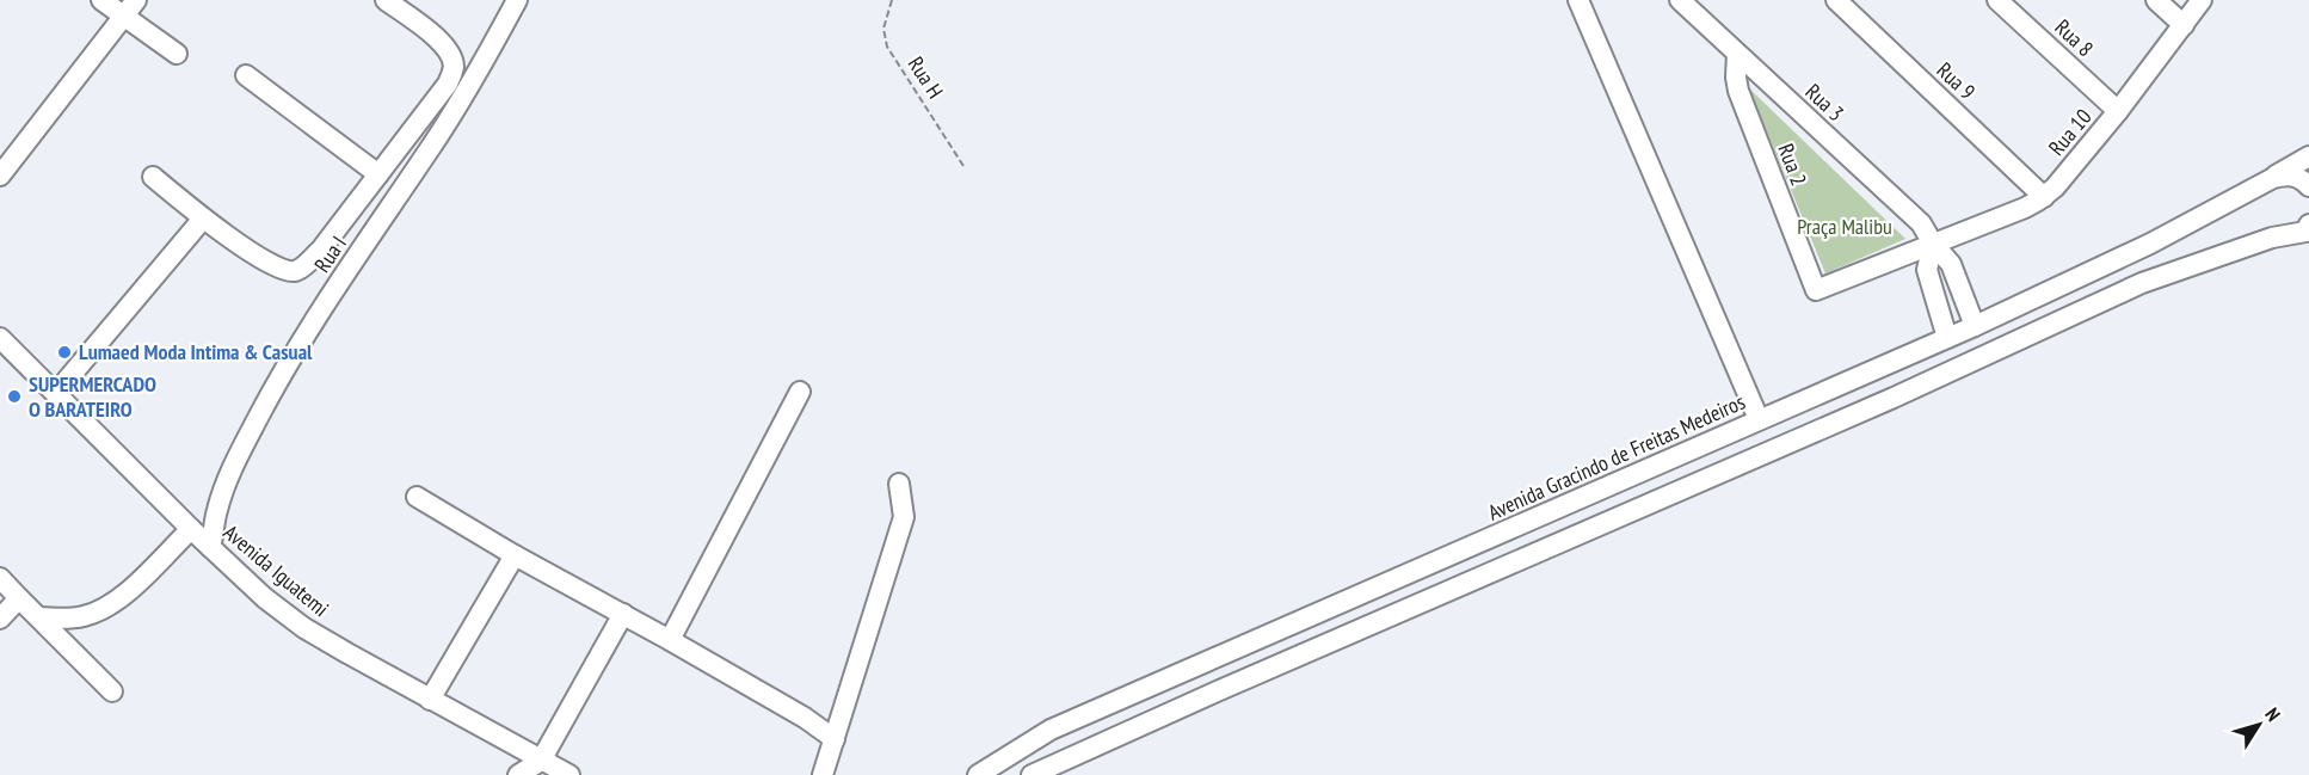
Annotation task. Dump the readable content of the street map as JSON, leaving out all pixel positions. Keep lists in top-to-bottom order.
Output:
{
  "streets": {
    "street": [
      "Rua 8",
      "Rua 9",
      "Rua 3",
      "Rua 10",
      "Rua 2",
      "Rua I",
      "Avenida Gracindo de Freitas Medeiros",
      "Avenida Iguatemi"
    ],
    "path": ["Rua H"]
  },
  "crossings": [
    ["Rua 8", "Rua 10"],
    ["Rua 9", "Rua 10"],
    ["Rua 3", "Rua 10"],
    ["Rua 3", "Rua 2"],
    ["Rua 3", "Avenida Gracindo de Freitas Medeiros"],
    ["Rua 10", "Rua 2"],
    ["Rua I", "Avenida Iguatemi"]
  ],
  "parks": ["Praça Malibu"],
  "places": ["Lumaed Moda Intima & Casual", "SUPERMERCADO O BARATEIRO"],
  "north": "top right"
}
